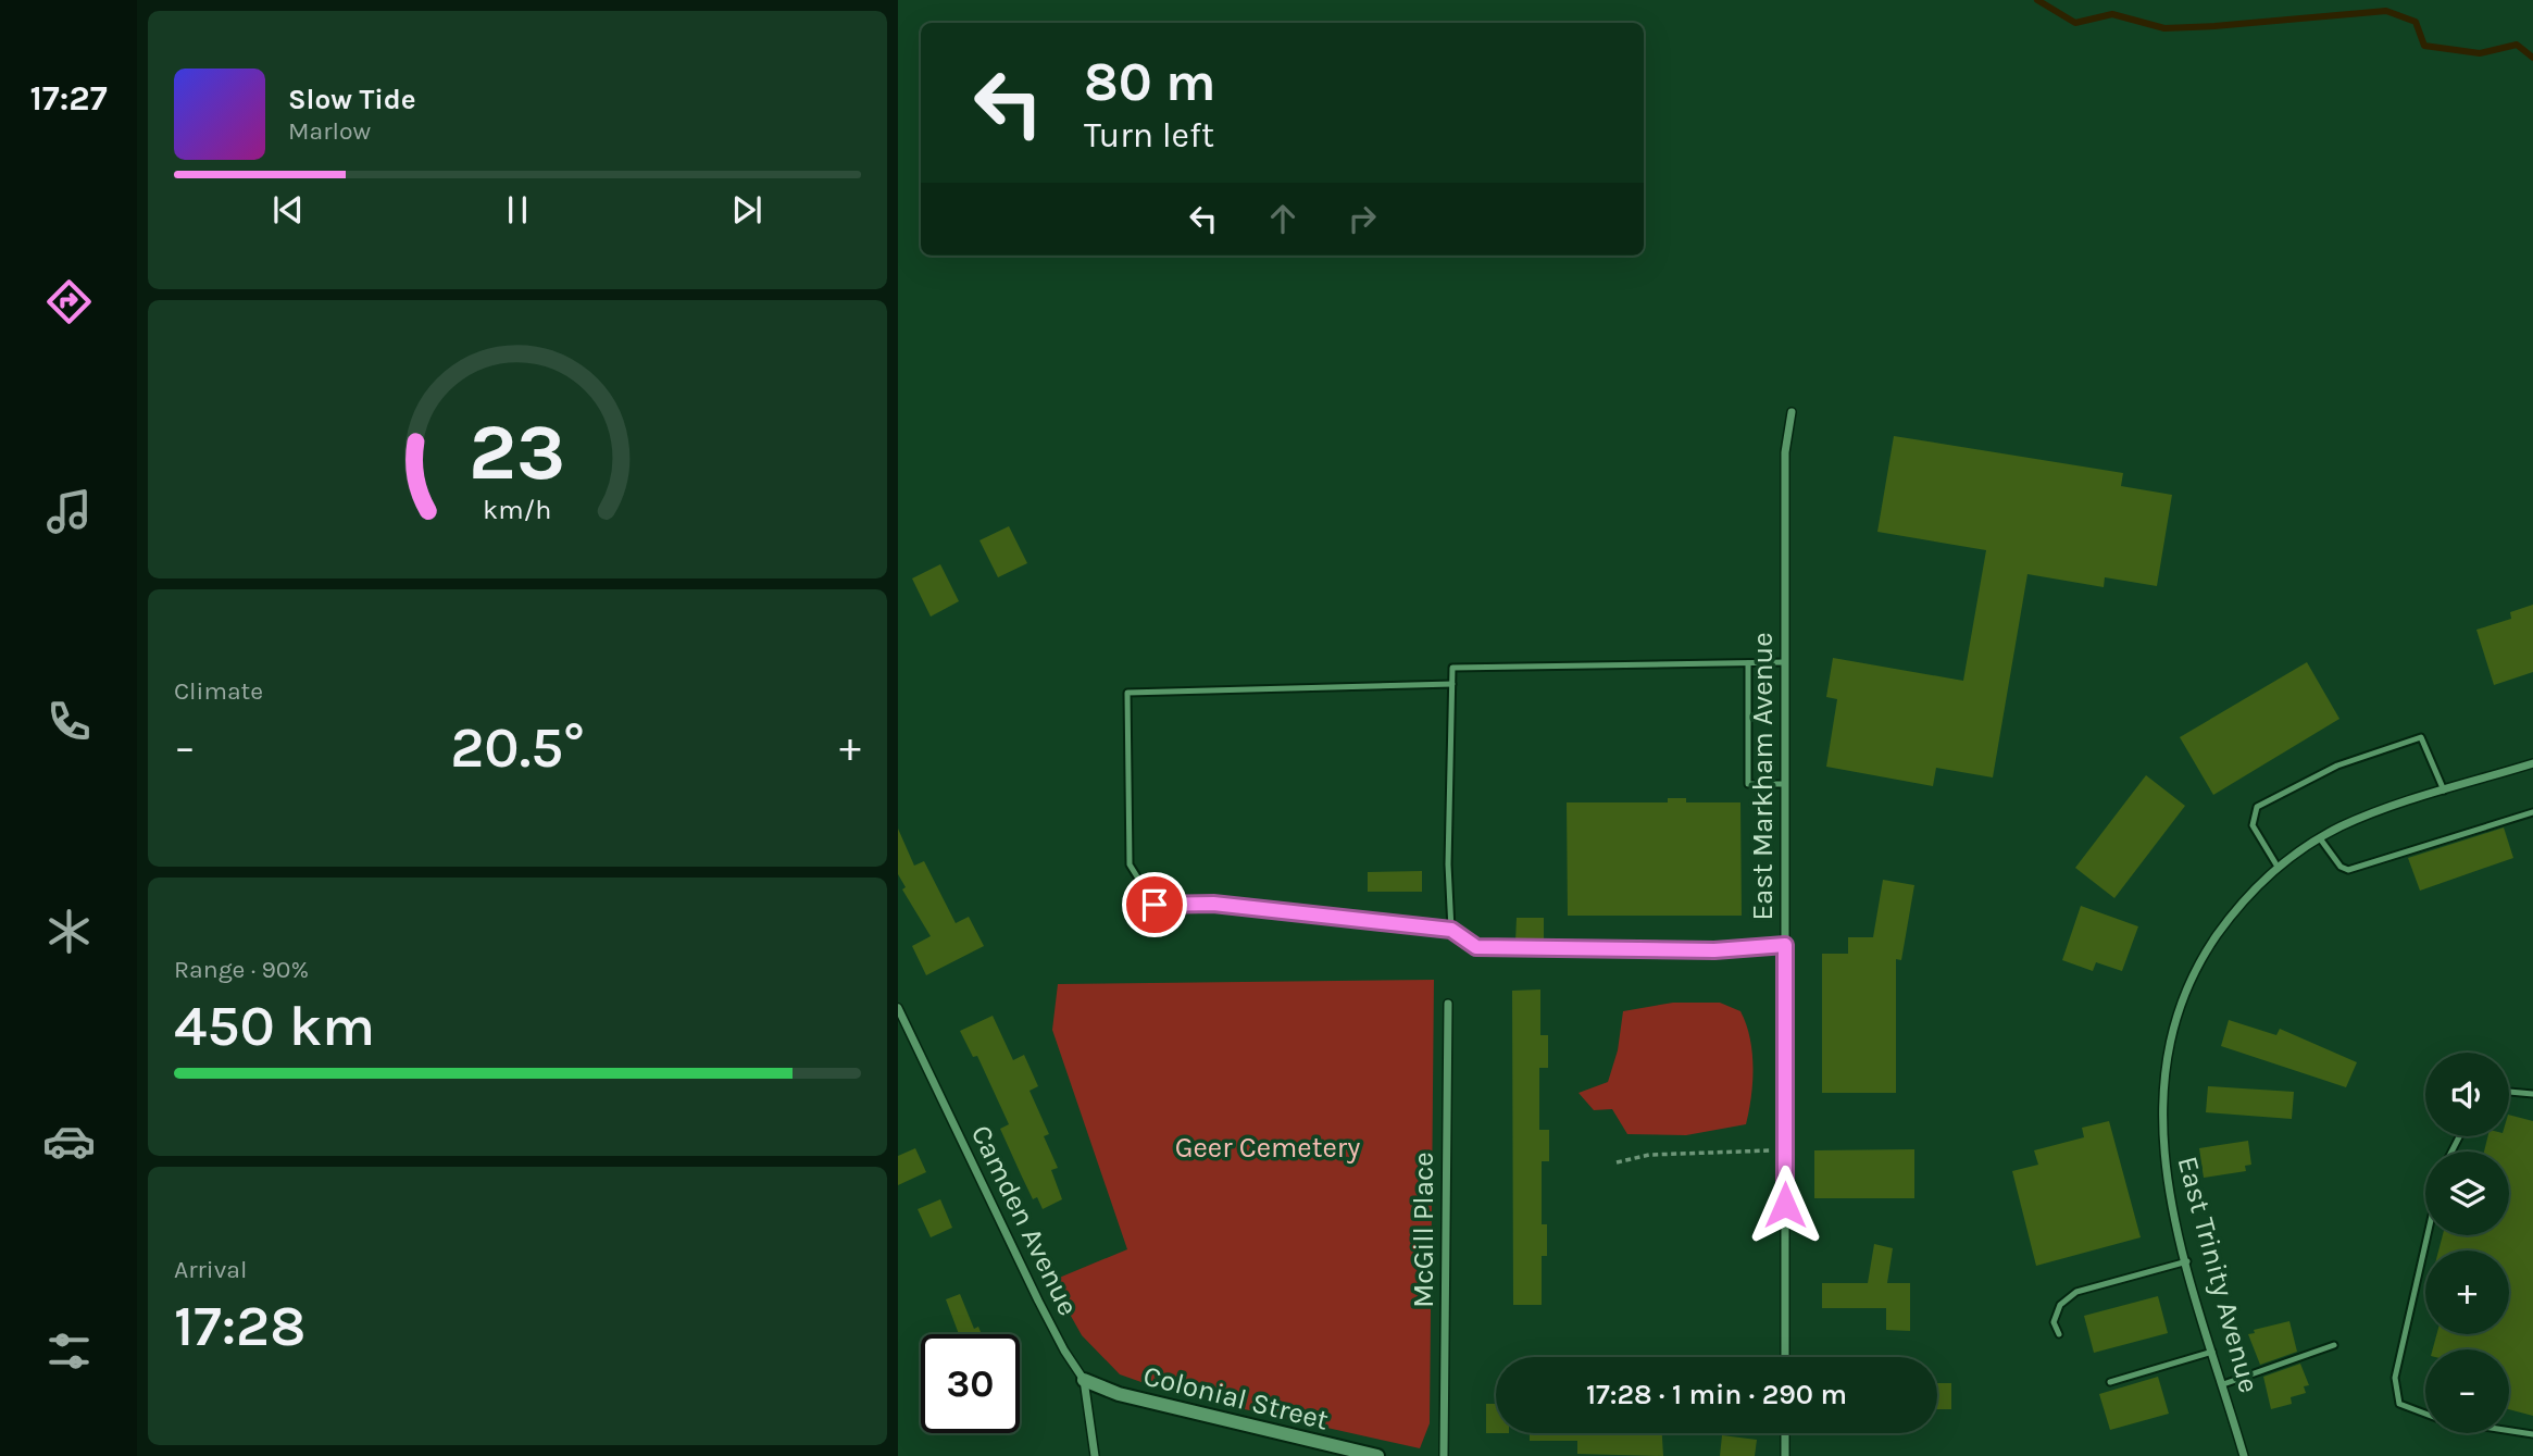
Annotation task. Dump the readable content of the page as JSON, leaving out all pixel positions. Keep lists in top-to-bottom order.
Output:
{
  "streets": {
    "street": [
      "East Markham Avenue",
      "Camden Avenue",
      "McGill Place",
      "East Trinity Avenue",
      "Colonial Street"
    ]
  },
  "crossings": [
    ["Camden Avenue", "Colonial Street"]
  ],
  "parks": ["Geer Cemetery"],
  "page": {
    "tabs": "17:27",
    "turn": ["80 m", "Turn left"],
    "song": ["Slow Tide", "Marlow"],
    "tile": [
      "Climate",
      ["Range · 90%", "450 km"],
      ["Arrival", "17:28"]
    ],
    "heat": ["−", "20.5°", "+"],
    "map_buttons": ["+", "−"],
    "limit": "30",
    "trip": "17:28 · 1 min · 290 m",
    "gauge": ["23", "km/h"]
  }
}
